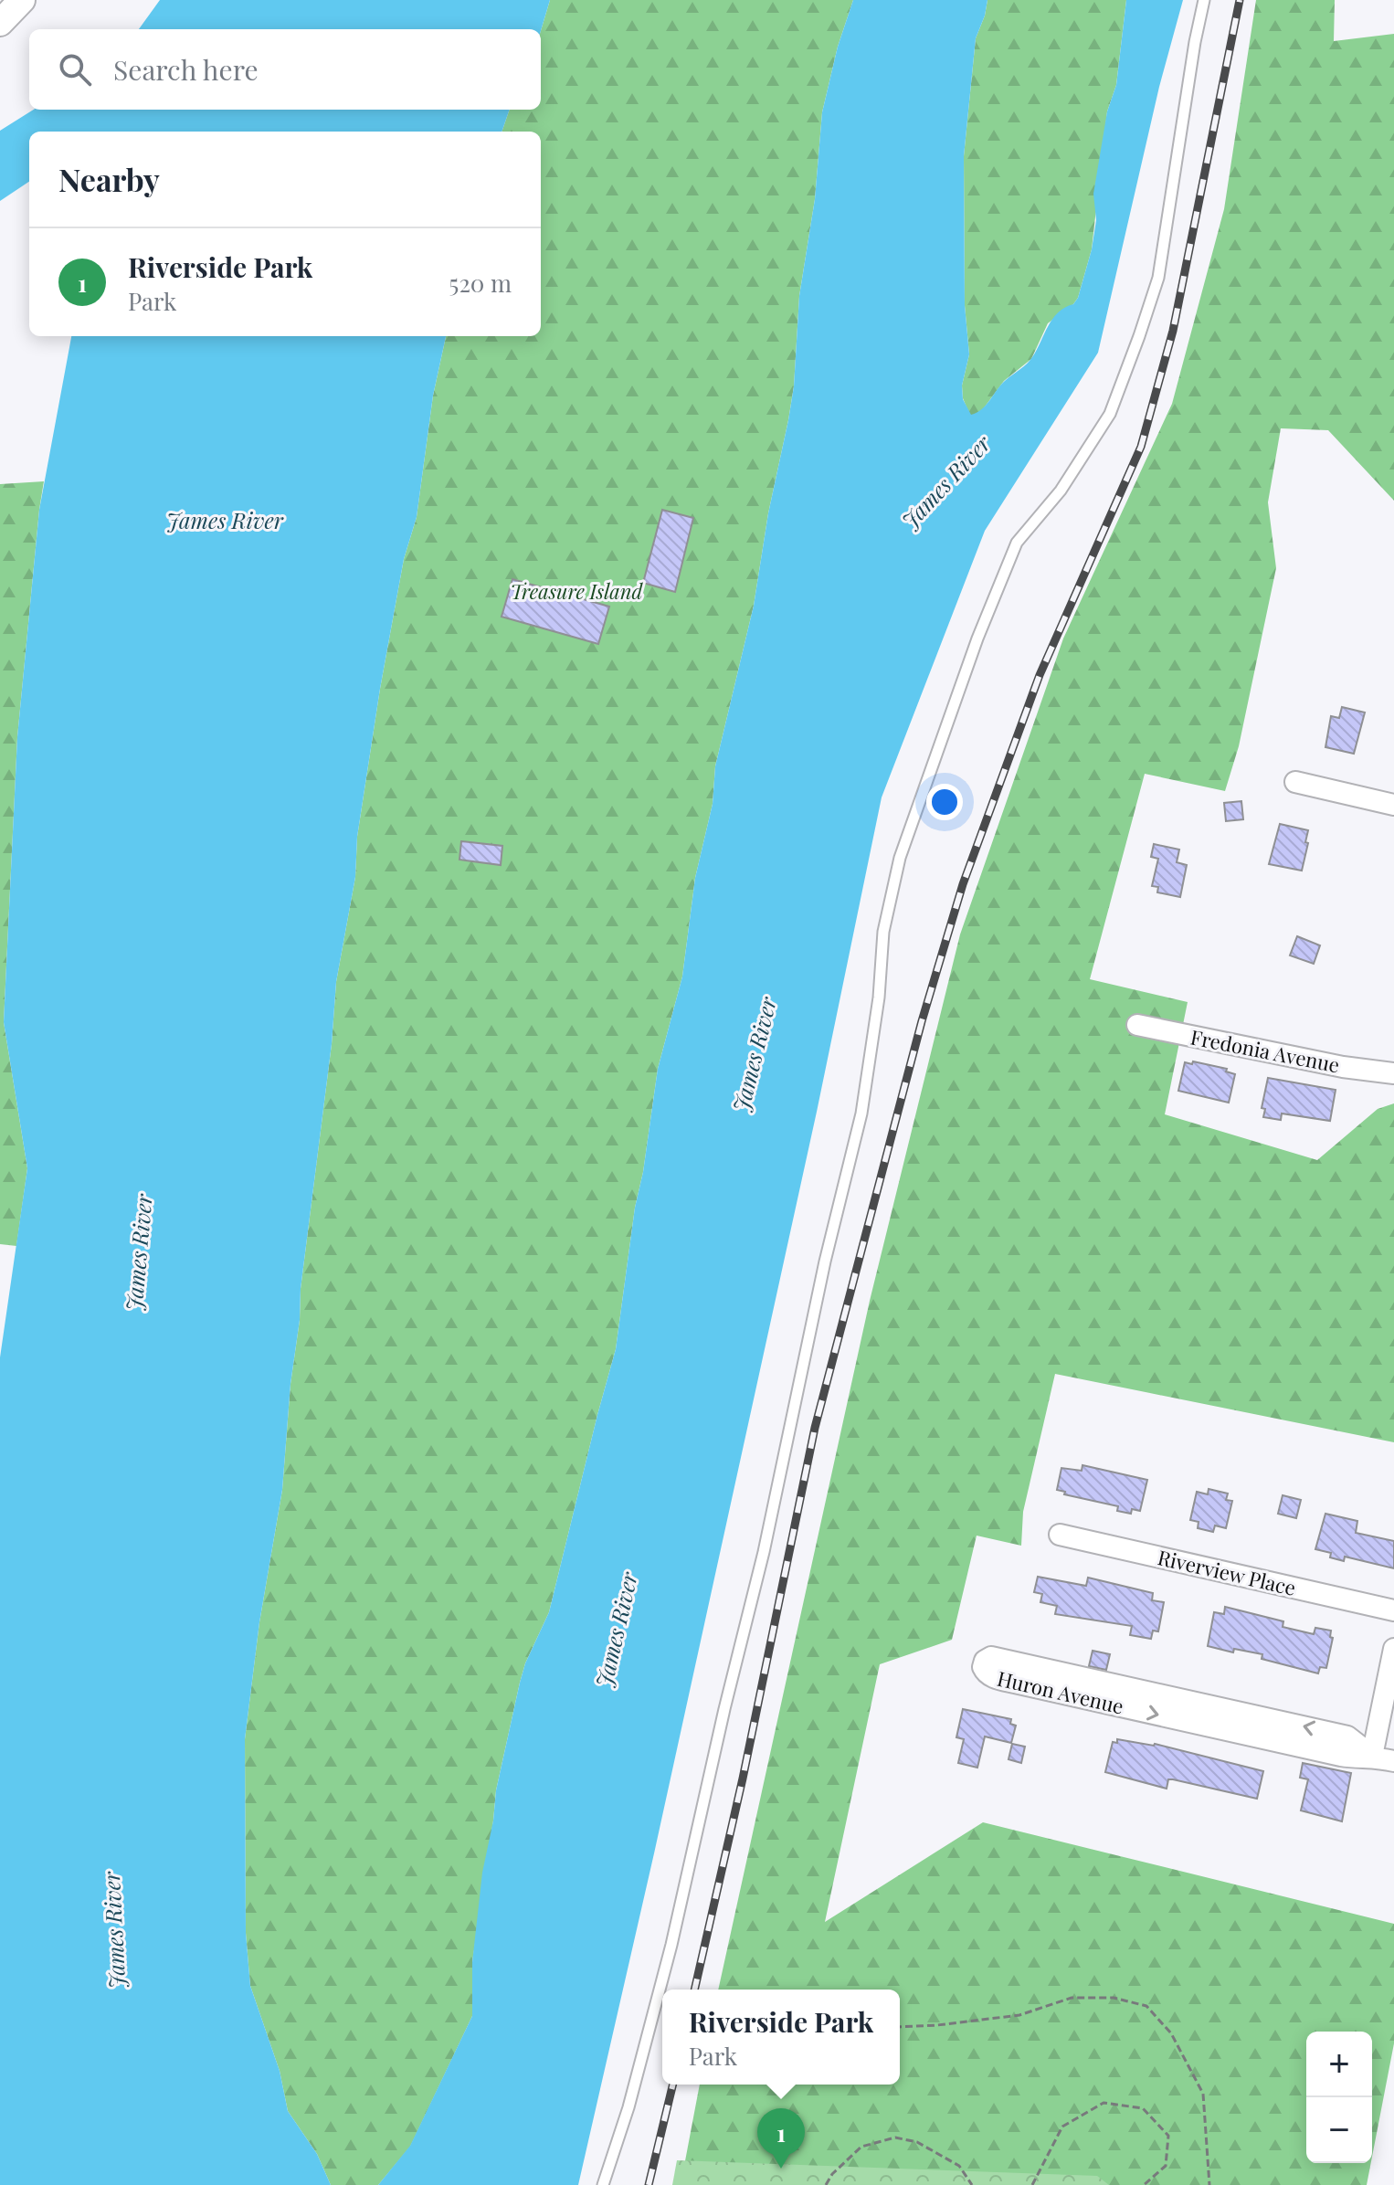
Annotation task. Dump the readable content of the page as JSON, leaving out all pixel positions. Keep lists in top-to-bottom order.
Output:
{
  "streets": {
    "street": ["Fredonia Avenue", "Riverview Place", "Huron Avenue"]
  },
  "water": ["James River"],
  "parks": ["Treasure Island"],
  "page": {
    "search": "Search here",
    "heading": "Nearby",
    "list": [
      {
        "mark": "1",
        "name": "Riverside Park",
        "note": "Park",
        "value": "520 m"
      }
    ],
    "popup": ["Riverside Park", "Park"],
    "map_buttons": ["+", "−"],
    "pins": "1"
  }
}
